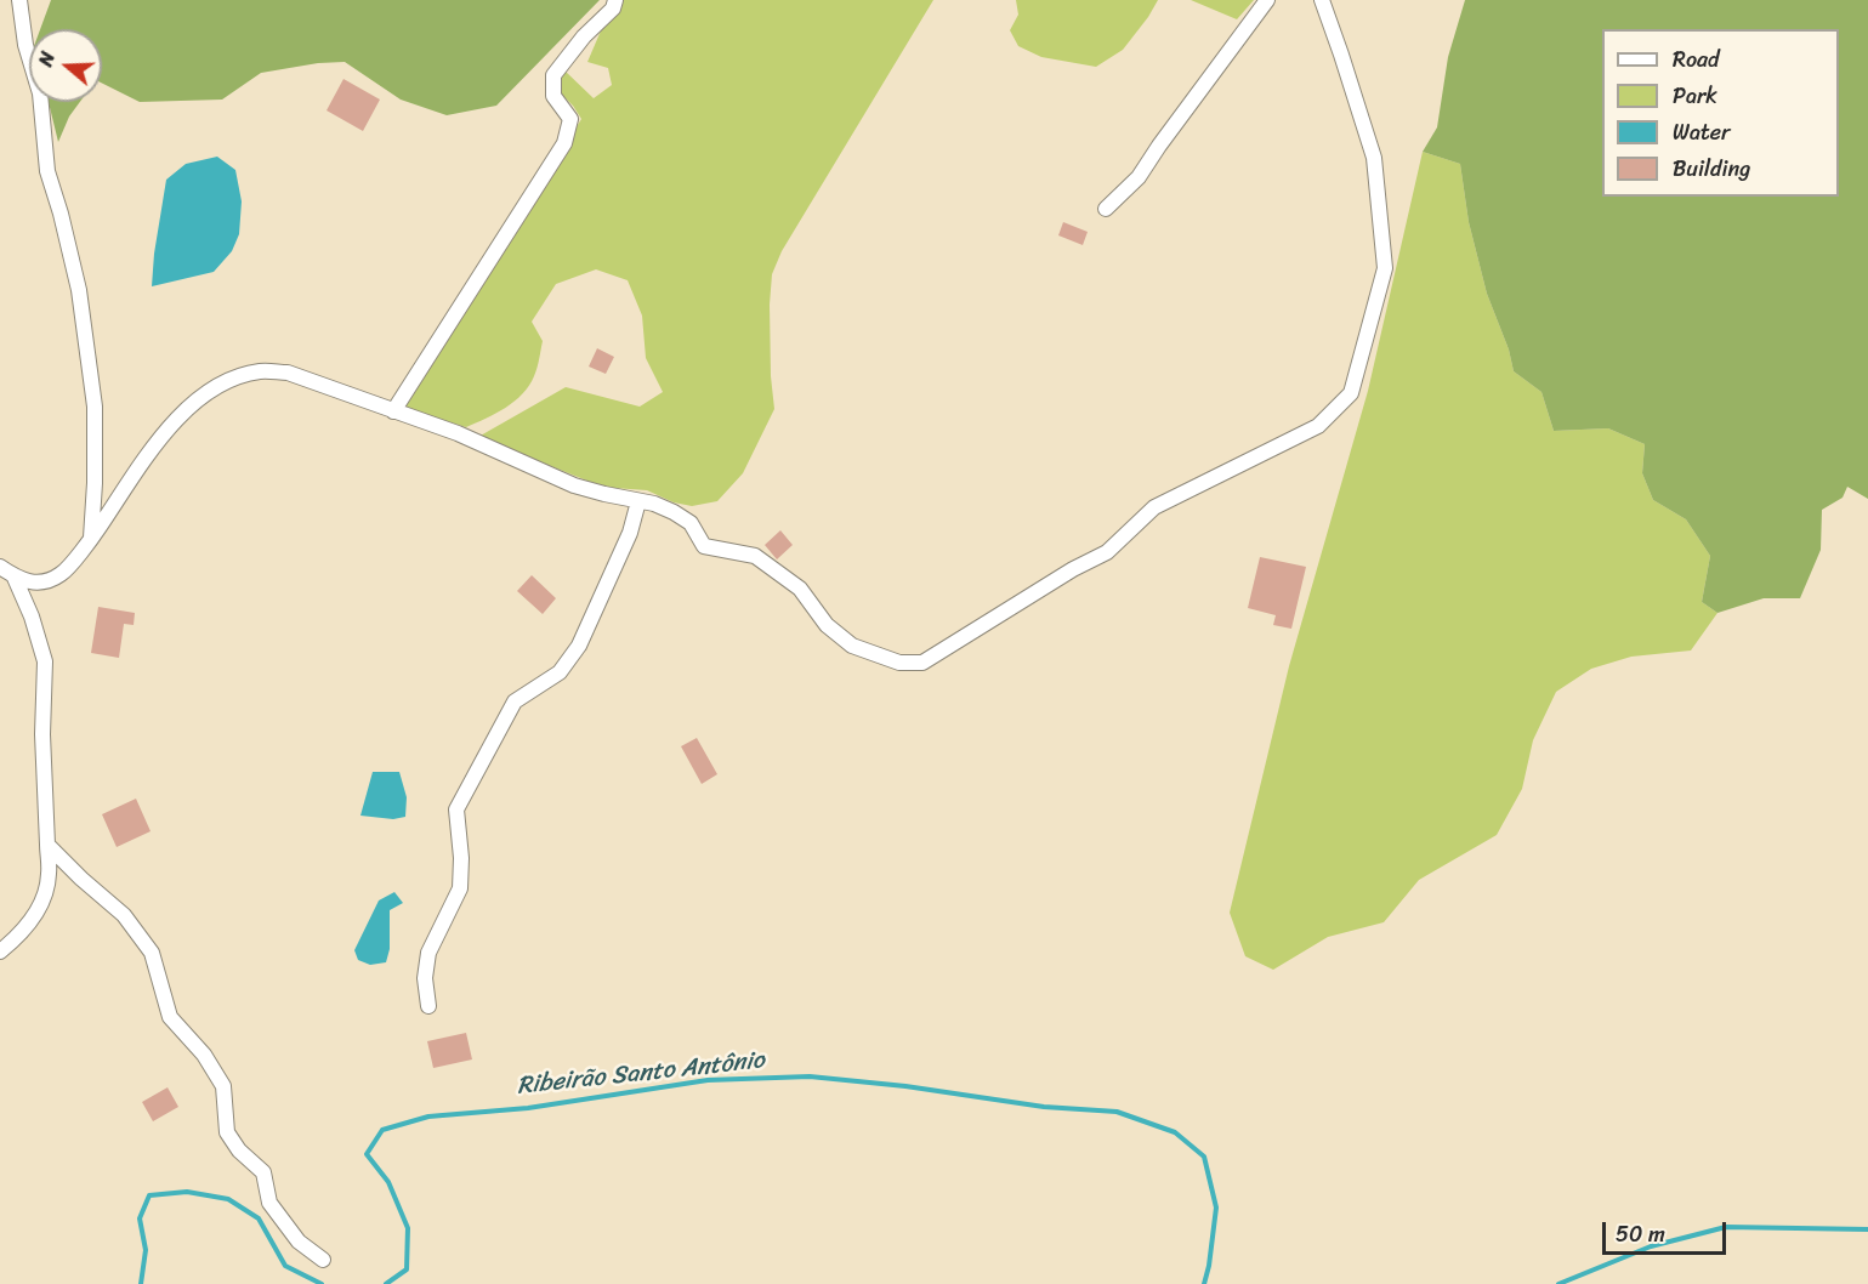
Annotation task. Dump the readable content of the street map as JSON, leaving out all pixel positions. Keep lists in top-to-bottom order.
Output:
{
  "water": ["Ribeirão Santo Antônio"],
  "legend": [
    "Road",
    "Park",
    "Water",
    "Building"
  ],
  "scale_bar": "50 m",
  "north": "left"
}
